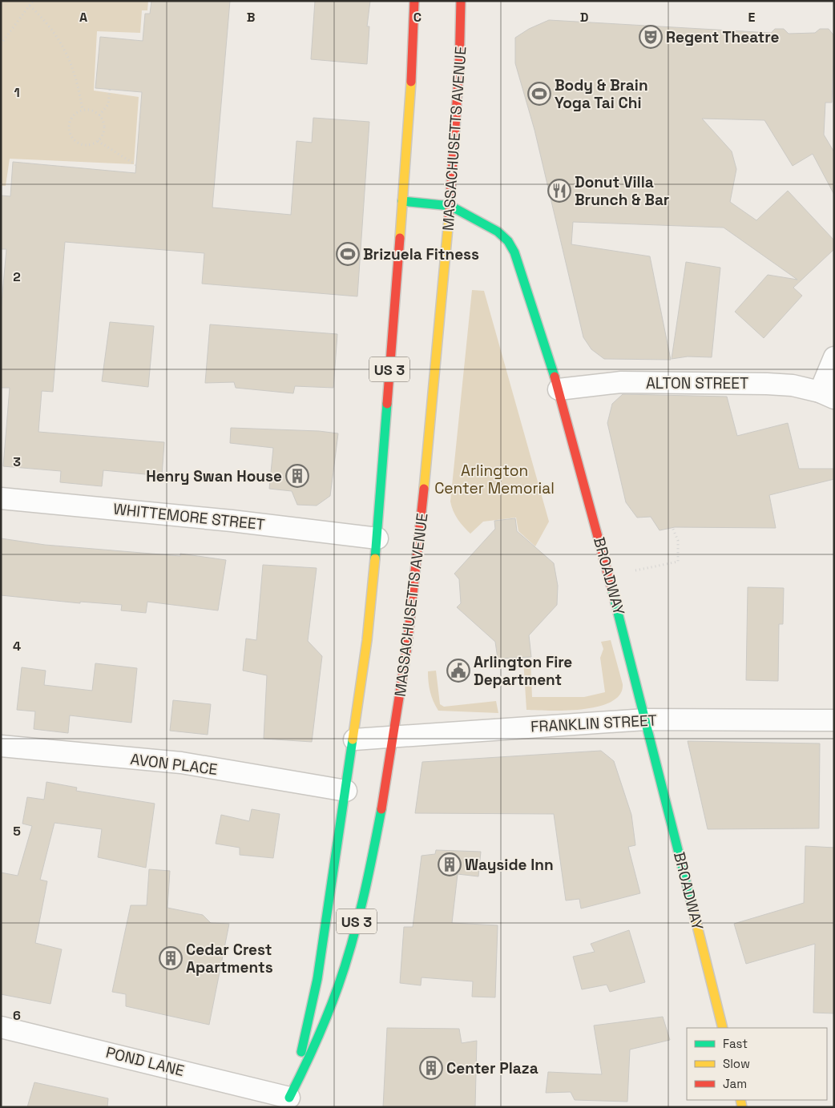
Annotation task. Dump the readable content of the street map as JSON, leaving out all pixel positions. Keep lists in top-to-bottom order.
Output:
{
  "streets": {
    "main road": ["MASSACHUSETTS AVENUE", "US 3", "BROADWAY"],
    "street": [
      "ALTON STREET",
      "WHITTEMORE STREET",
      "FRANKLIN STREET",
      "AVON PLACE",
      "POND LANE"
    ]
  },
  "crossings": [
    ["MASSACHUSETTS AVENUE", "US 3"],
    ["MASSACHUSETTS AVENUE", "BROADWAY"],
    ["MASSACHUSETTS AVENUE", "FRANKLIN STREET"],
    ["MASSACHUSETTS AVENUE", "POND LANE"],
    ["US 3", "WHITTEMORE STREET"],
    ["US 3", "BROADWAY"],
    ["US 3", "FRANKLIN STREET"],
    ["US 3", "AVON PLACE"],
    ["US 3", "POND LANE"],
    ["ALTON STREET", "BROADWAY"],
    ["BROADWAY", "FRANKLIN STREET"]
  ],
  "parks": ["Arlington Center Memorial"],
  "places": {
    "theatre": ["Regent Theatre"],
    "sports": ["Body & Brain Yoga Tai Chi", "Brizuela Fitness"],
    "restaurant": ["Donut Villa Brunch & Bar"],
    "building": [
      "Henry Swan House",
      "Wayside Inn",
      "Cedar Crest Apartments",
      "Center Plaza"
    ],
    "public building": ["Arlington Fire Department"]
  },
  "legend": ["Fast", "Slow", "Jam"],
  "grid": {
    "columns": [
      "A",
      "B",
      "C",
      "D",
      "E"
    ],
    "rows": [
      "1",
      "2",
      "3",
      "4",
      "5",
      "6"
    ]
  }
}
